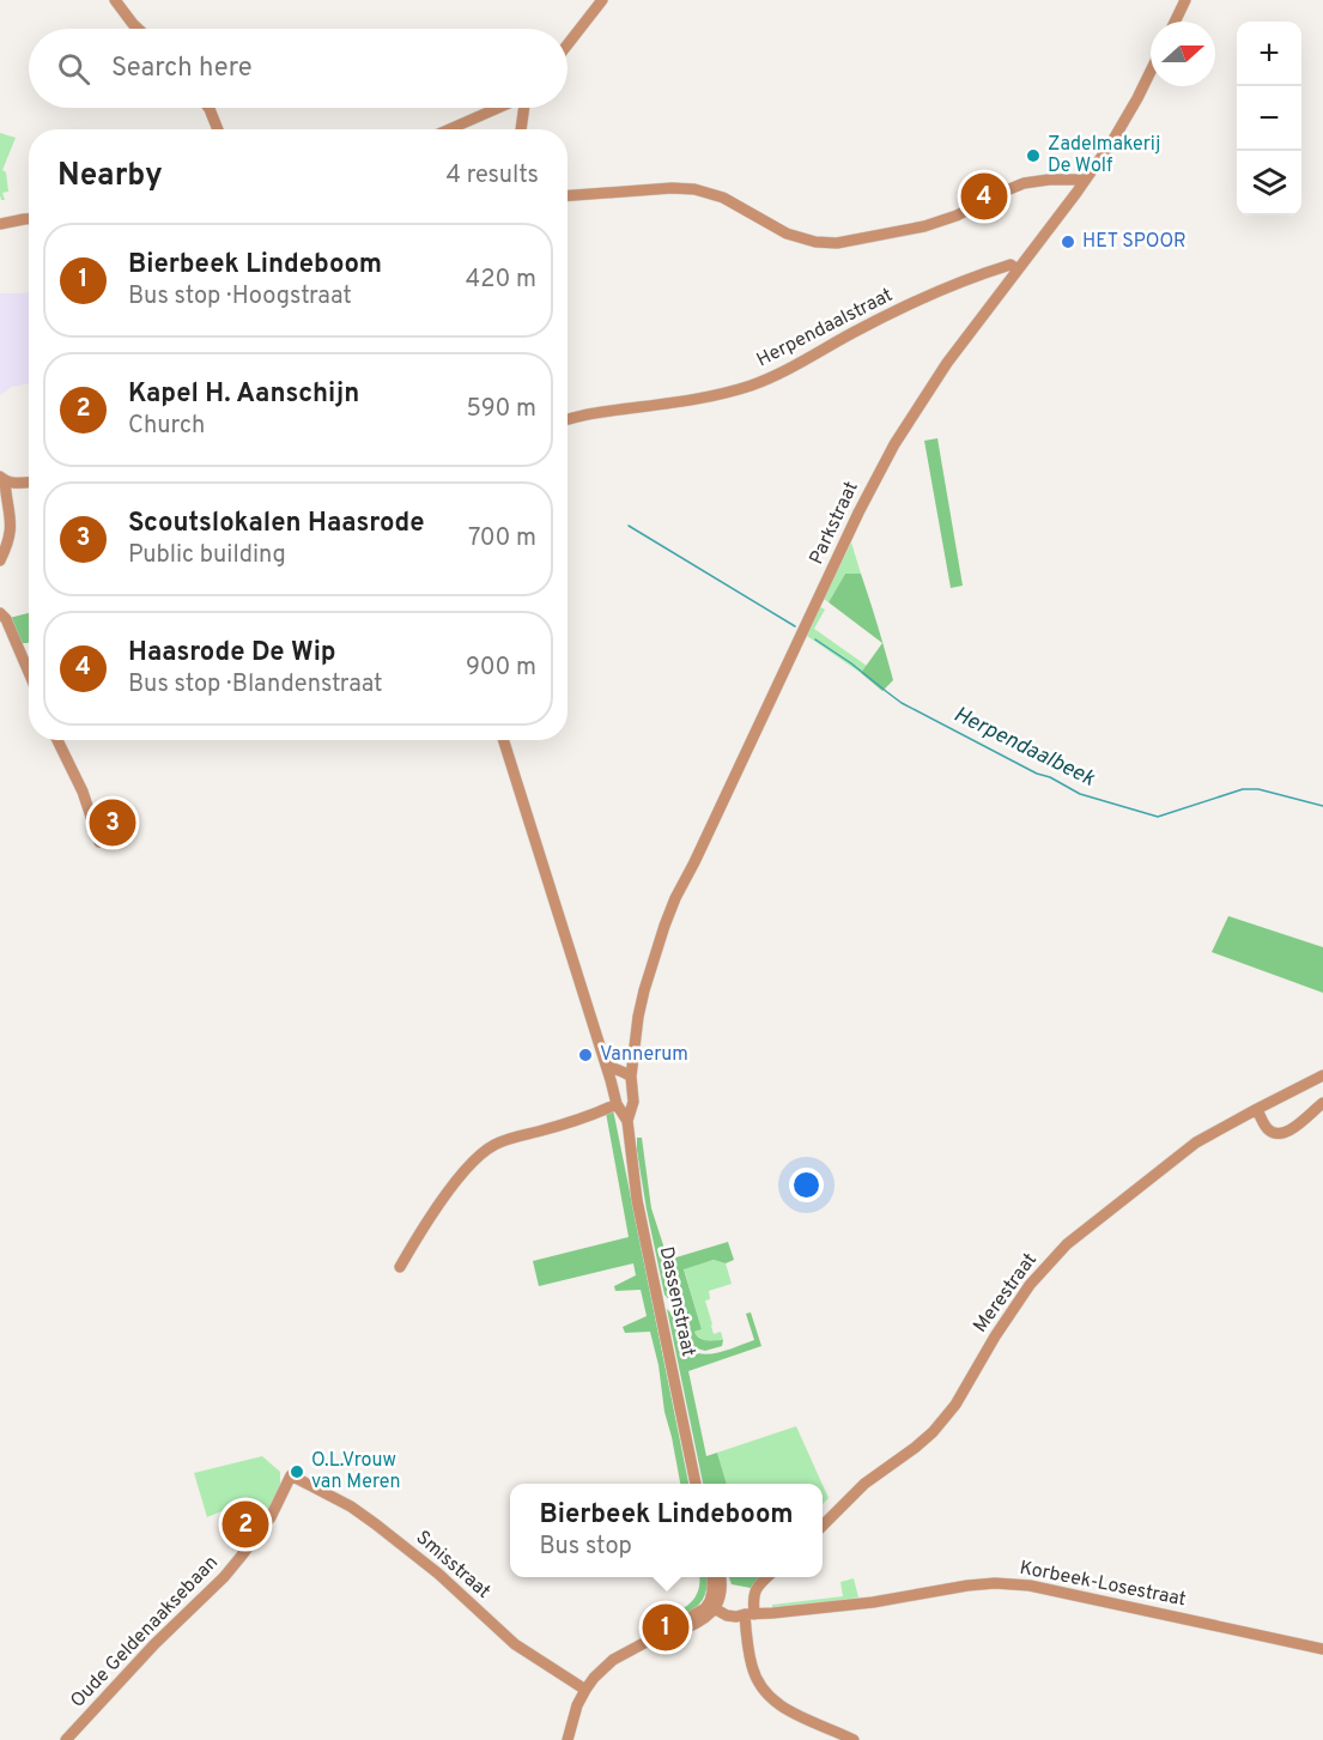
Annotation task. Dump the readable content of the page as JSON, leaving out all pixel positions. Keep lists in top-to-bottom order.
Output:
{
  "streets": {
    "street": [
      "Herpendaalstraat",
      "Parkstraat",
      "Merestraat",
      "Dassenstraat",
      "Smisstraat",
      "Korbeek-Losestraat",
      "Oude Geldenaaksebaan"
    ]
  },
  "crossings": [
    ["Herpendaalstraat", "Parkstraat"],
    ["Parkstraat", "Dassenstraat"],
    ["Smisstraat", "Oude Geldenaaksebaan"]
  ],
  "water": ["Herpendaalbeek"],
  "places": [
    "Zadelmakerij De Wolf",
    "HET SPOOR",
    "Vannerum",
    "O.L.Vrouw van Meren"
  ],
  "north": "right",
  "page": {
    "map_buttons": ["+", "−"],
    "search": "Search here",
    "heading": ["Nearby", "4 results"],
    "pins": [
      "4",
      "3",
      "2",
      "1"
    ],
    "list": [
      {
        "mark": "1",
        "name": "Bierbeek Lindeboom",
        "note": "Bus stop · Hoogstraat",
        "value": "420 m"
      },
      {
        "mark": "2",
        "name": "Kapel H. Aanschijn",
        "note": "Church",
        "value": "590 m"
      },
      {
        "mark": "3",
        "name": "Scoutslokalen Haasrode",
        "note": "Public building",
        "value": "700 m"
      },
      {
        "mark": "4",
        "name": "Haasrode De Wip",
        "note": "Bus stop · Blandenstraat",
        "value": "900 m"
      }
    ],
    "popup": ["Bierbeek Lindeboom", "Bus stop"]
  }
}
